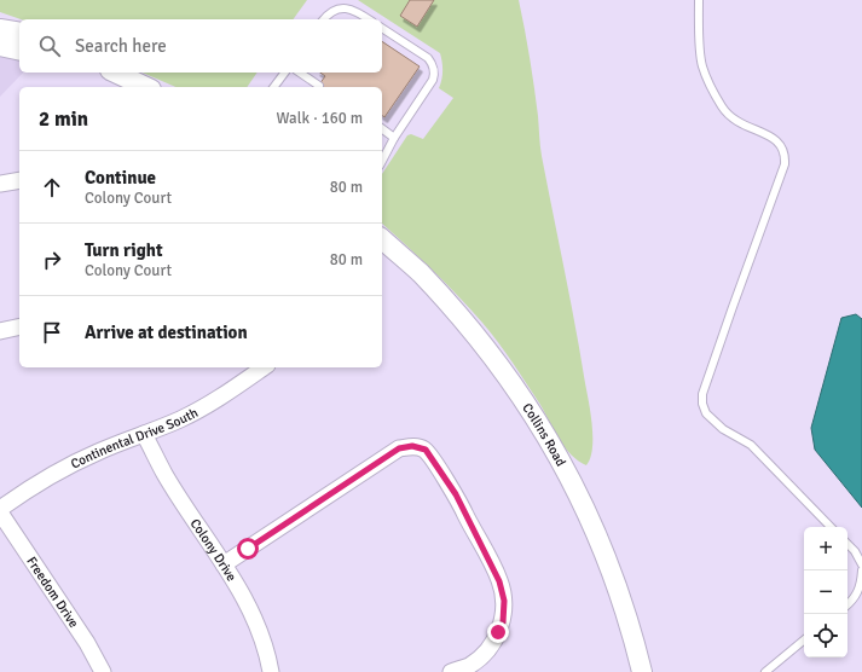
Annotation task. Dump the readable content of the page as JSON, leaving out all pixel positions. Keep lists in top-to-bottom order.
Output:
{
  "streets": {
    "street": [
      "Collins Road",
      "Continental Drive South",
      "Colony Drive",
      "Freedom Drive"
    ]
  },
  "crossings": [
    ["Continental Drive South", "Colony Drive"]
  ],
  "page": {
    "search": "Search here",
    "heading": ["2 min", "Walk · 160 m"],
    "list": [
      ["Continue", "Colony Court", "80 m"],
      ["Turn right", "Colony Court", "80 m"],
      "Arrive at destination"
    ],
    "map_buttons": ["+", "−"]
  }
}
